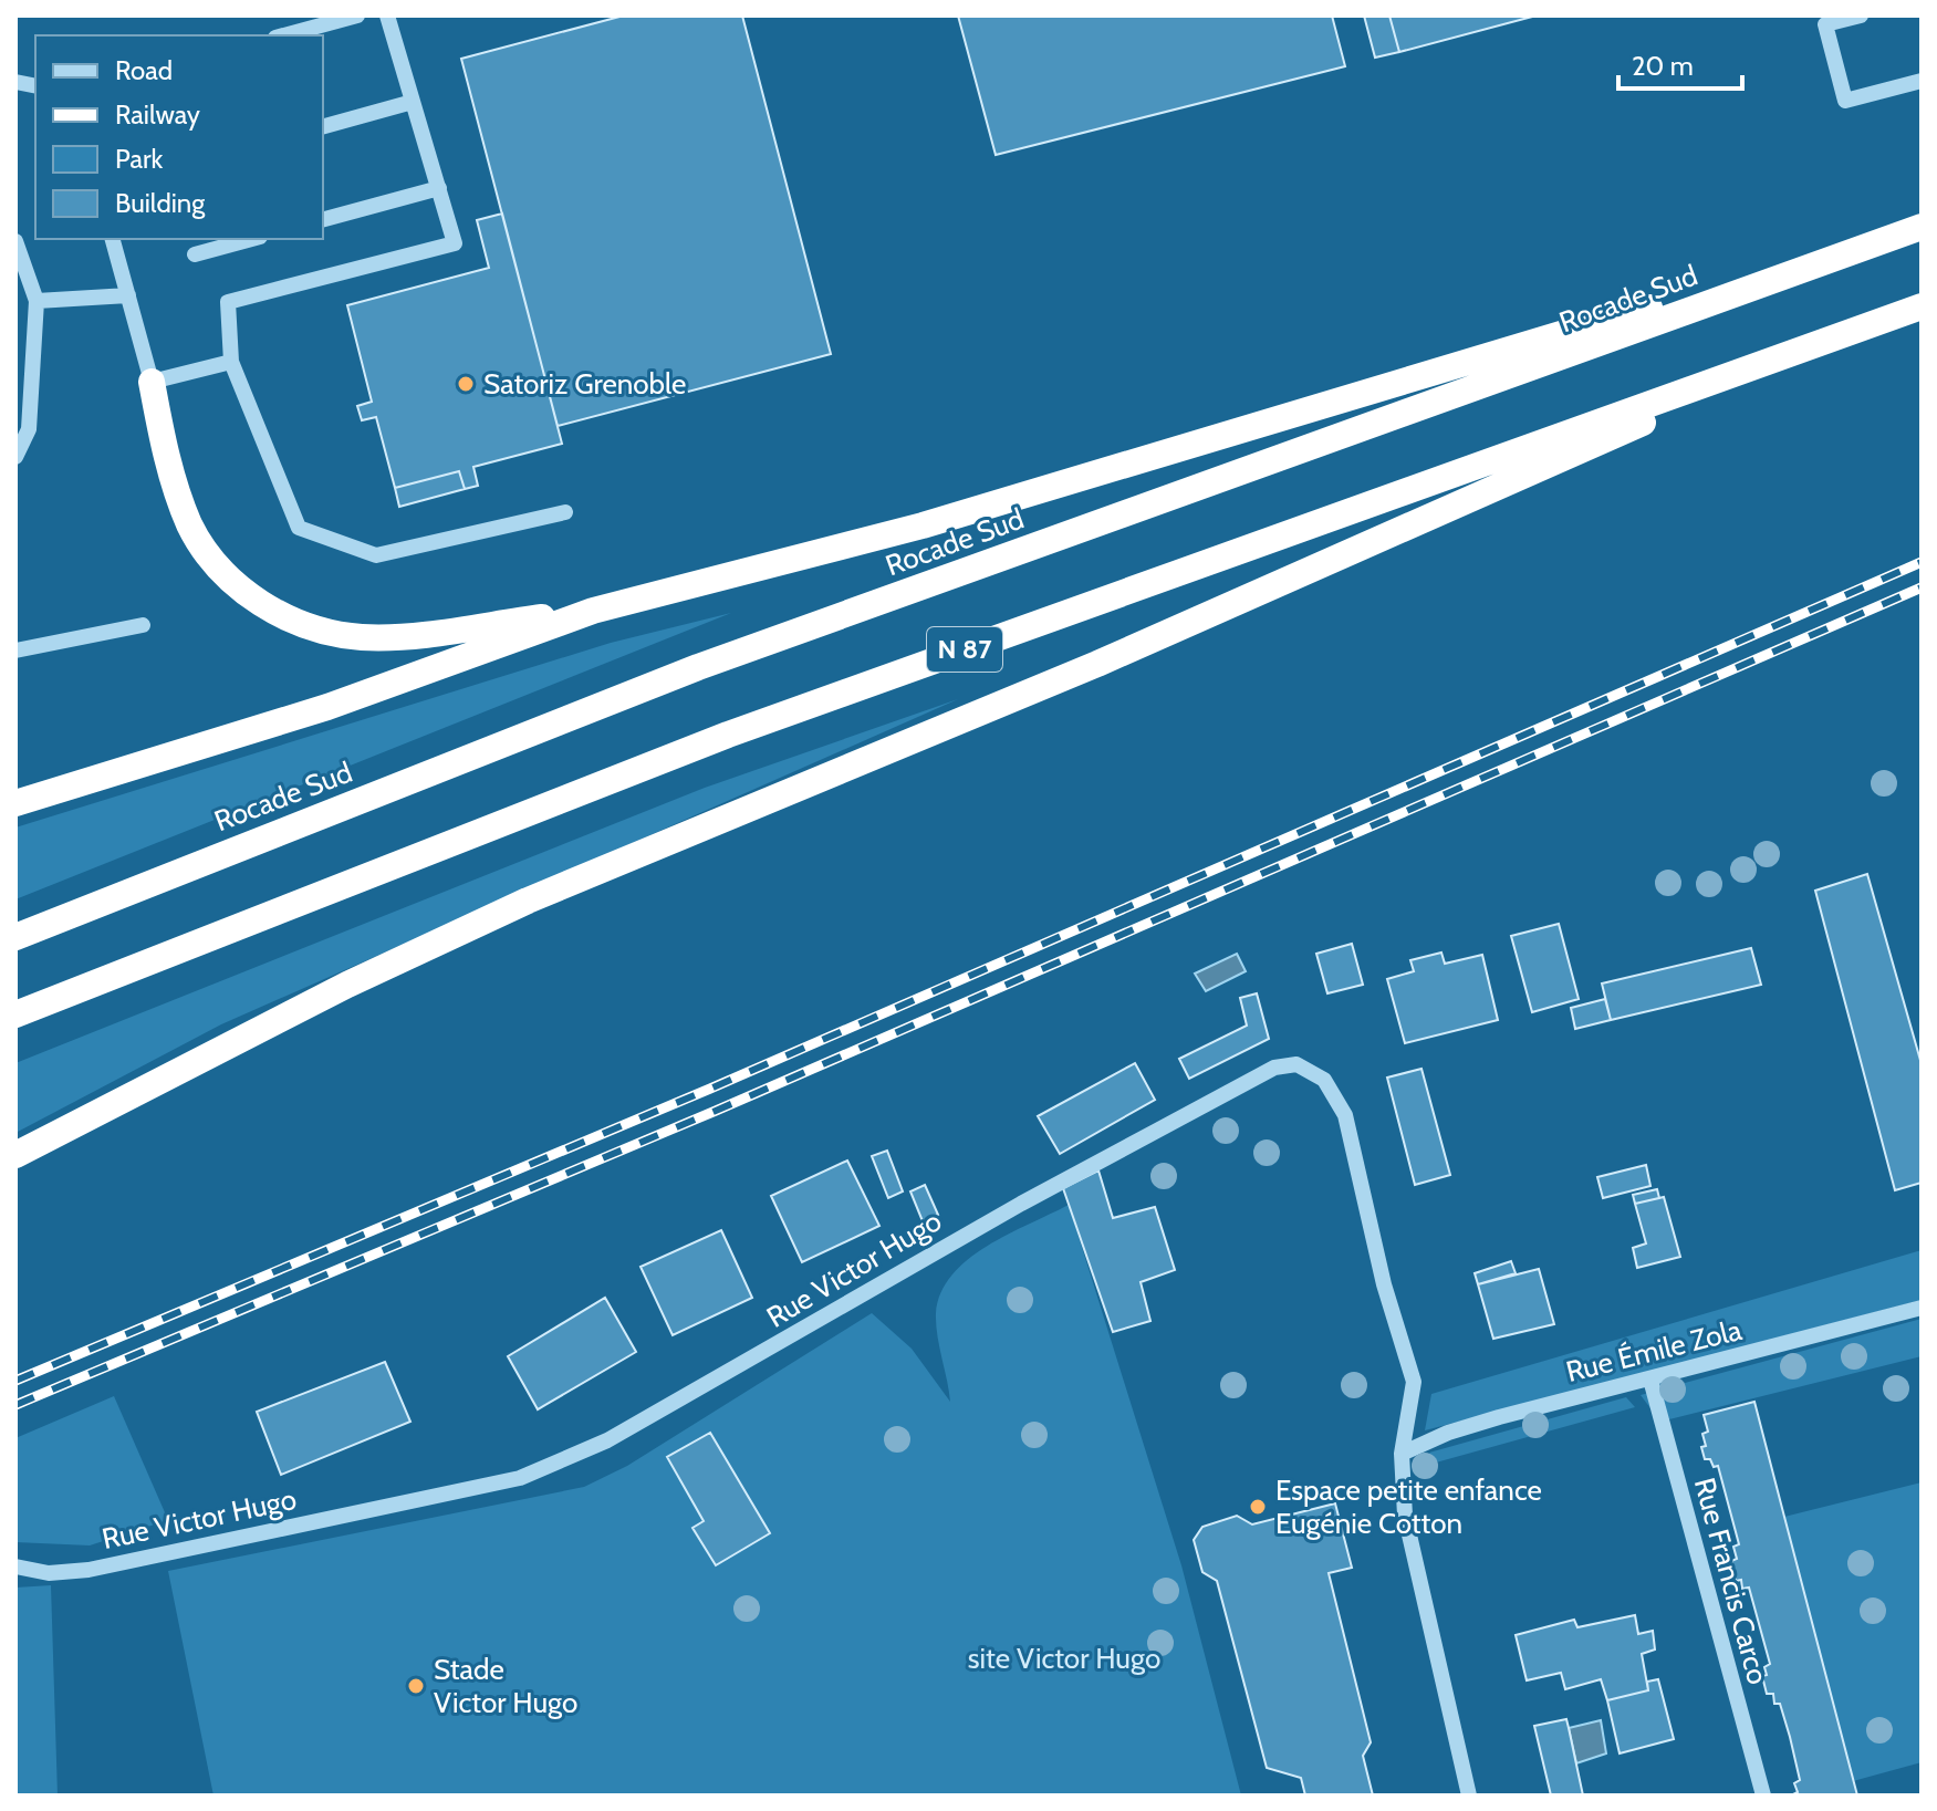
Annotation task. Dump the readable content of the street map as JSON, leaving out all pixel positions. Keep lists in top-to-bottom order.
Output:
{
  "streets": {
    "highway": ["Rocade Sud", "N 87"],
    "street": ["Rue Victor Hugo", "Rue Émile Zola", "Rue Francis Carco"]
  },
  "crossings": [
    ["Rue Victor Hugo", "Rue Émile Zola"],
    ["Rue Émile Zola", "Rue Francis Carco"]
  ],
  "parks": ["site Victor Hugo"],
  "places": ["Satoriz Grenoble", "Espace petite enfance Eugénie Cotton", "Stade Victor Hugo"],
  "legend": [
    "Road",
    "Railway",
    "Park",
    "Building"
  ],
  "scale_bar": "20 m"
}
